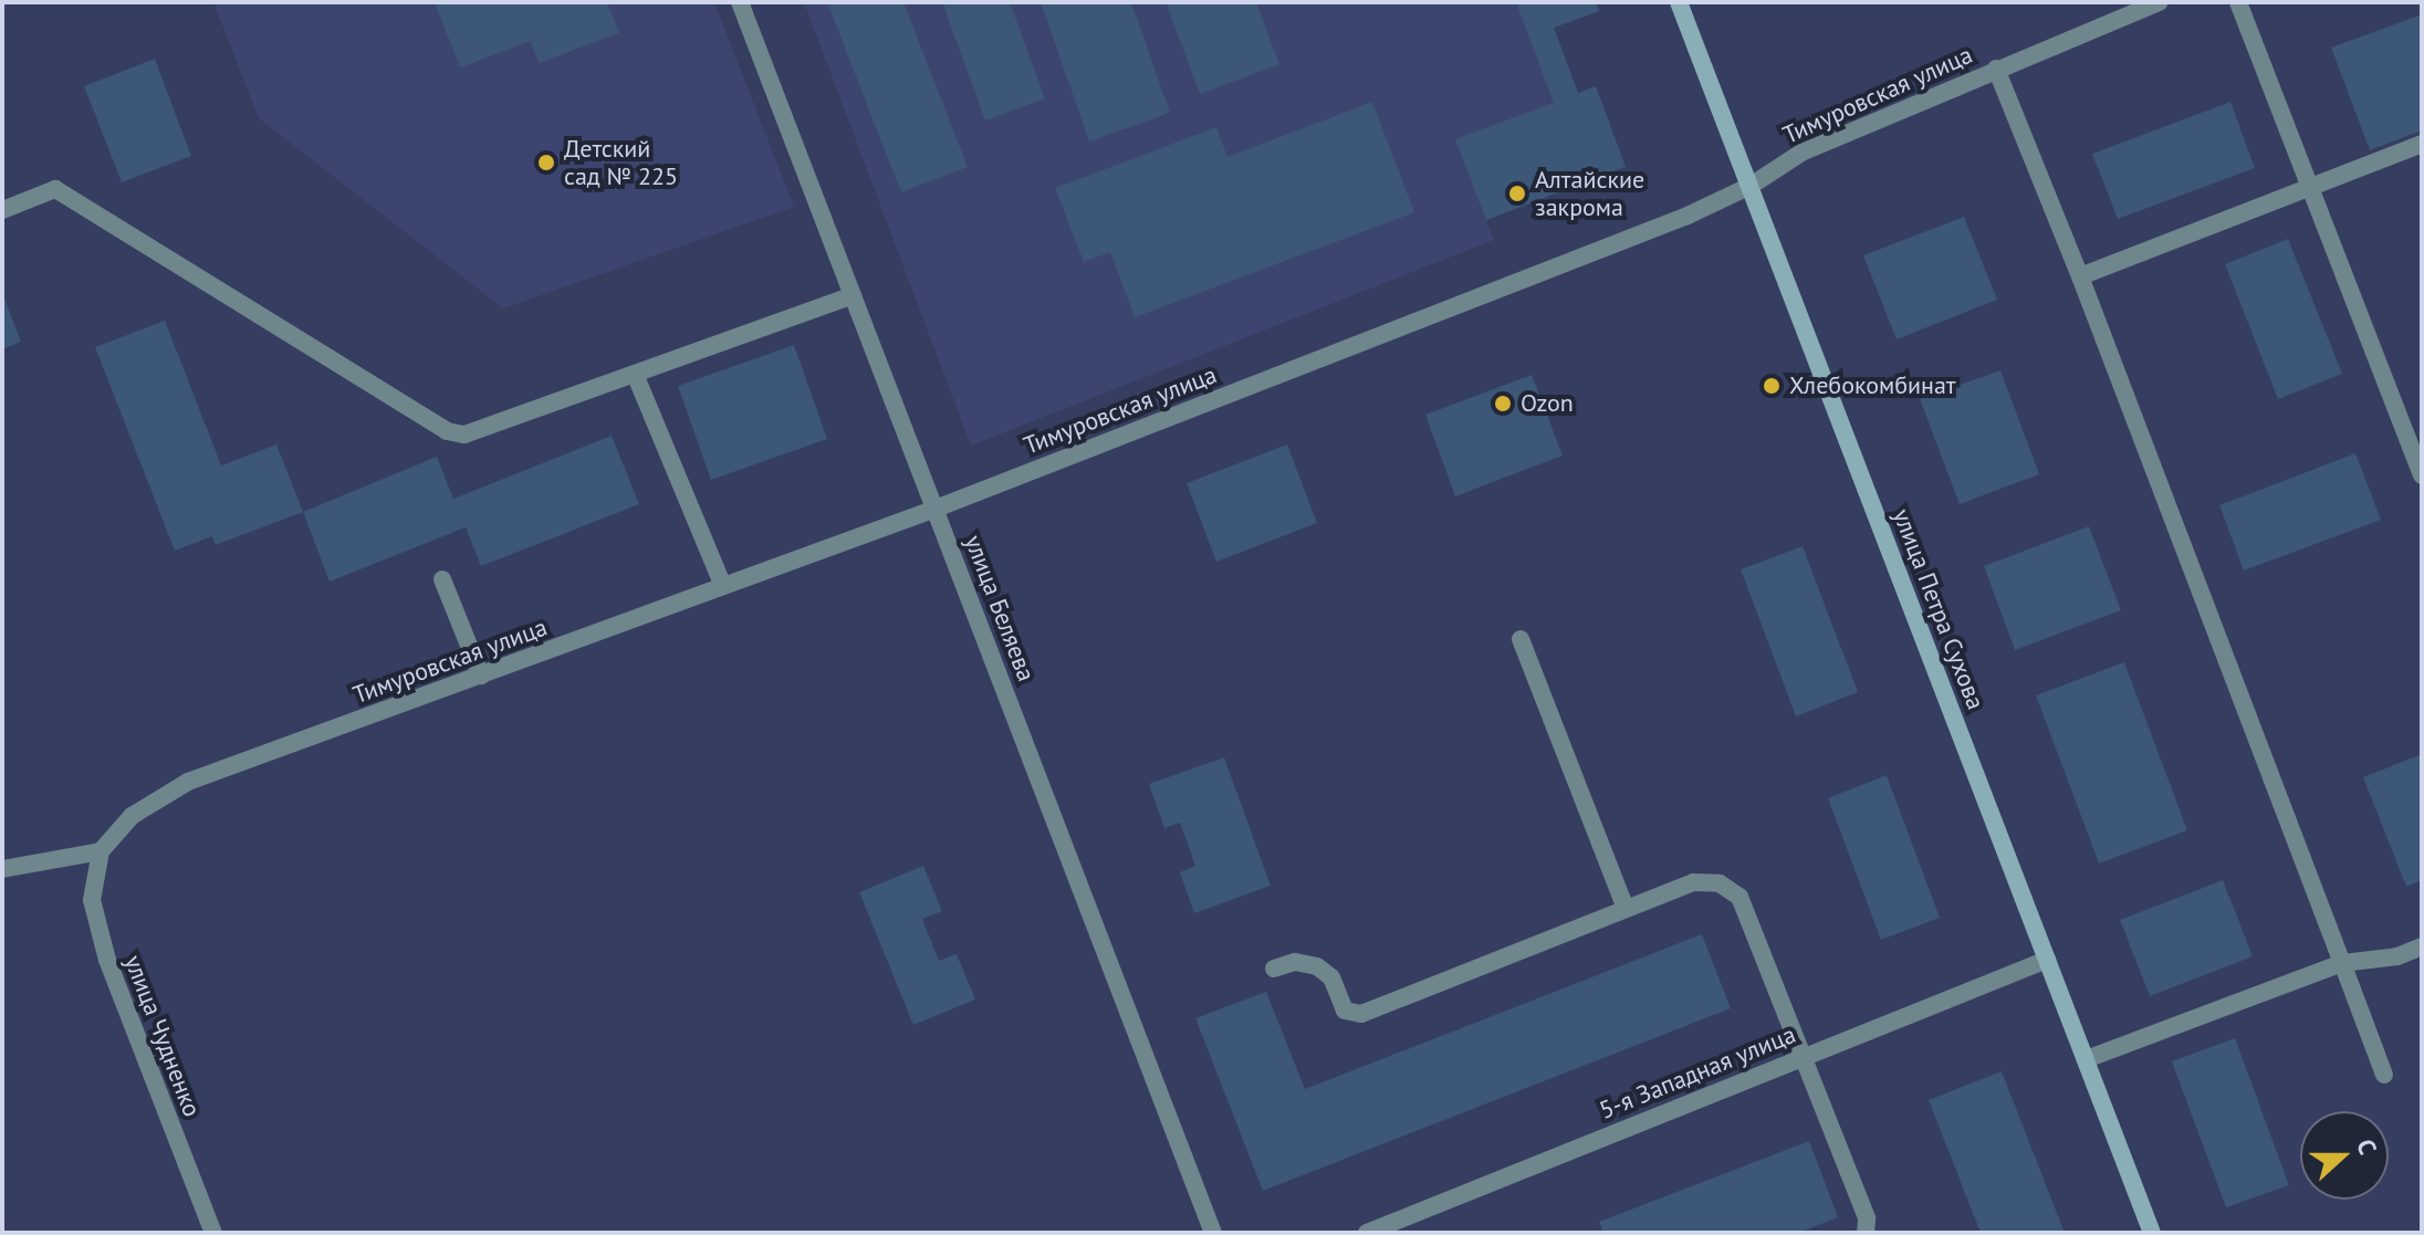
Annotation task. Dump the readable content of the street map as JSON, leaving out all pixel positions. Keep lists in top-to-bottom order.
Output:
{
  "streets": {
    "street": [
      "Тимуровская улица",
      "улица Беляева",
      "улица Петра Сухова",
      "улица Чудненко",
      "5-я Западная улица"
    ]
  },
  "crossings": [
    ["Тимуровская улица", "улица Беляева"],
    ["Тимуровская улица", "улица Петра Сухова"],
    ["Тимуровская улица", "улица Чудненко"],
    ["улица Петра Сухова", "5-я Западная улица"]
  ],
  "places": [
    "Детский сад № 225",
    "Алтайские закрома",
    "Хлебокомбинат",
    "Ozon"
  ],
  "north": "right"
}
